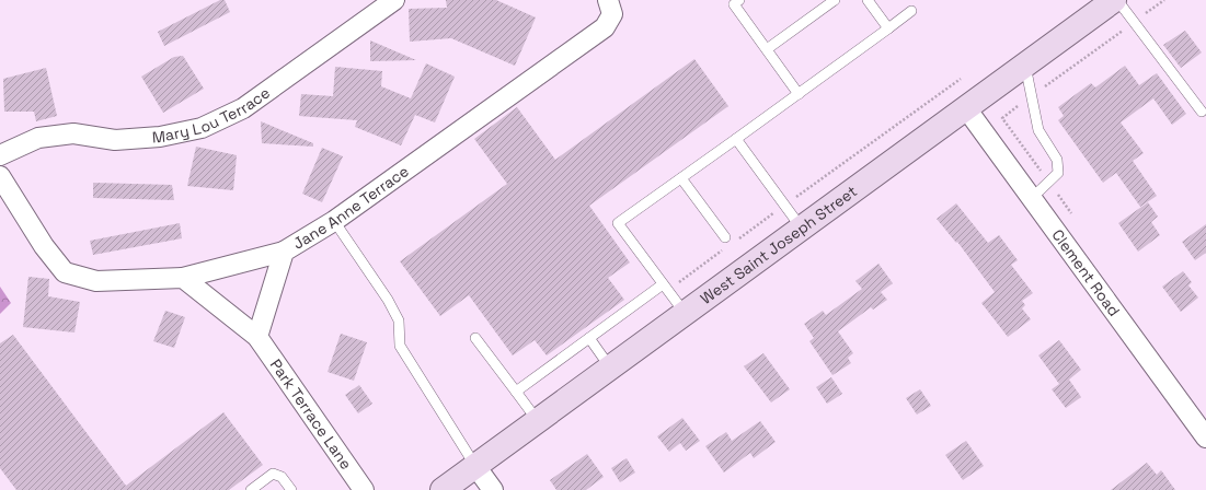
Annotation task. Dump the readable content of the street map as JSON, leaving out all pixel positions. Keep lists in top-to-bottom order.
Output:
{
  "streets": {
    "street": [
      "Mary Lou Terrace",
      "Jane Anne Terrace",
      "West Saint Joseph Street",
      "Clement Road",
      "Park Terrace Lane"
    ]
  },
  "crossings": [
    ["Jane Anne Terrace", "Park Terrace Lane"],
    ["West Saint Joseph Street", "Clement Road"]
  ]
}
